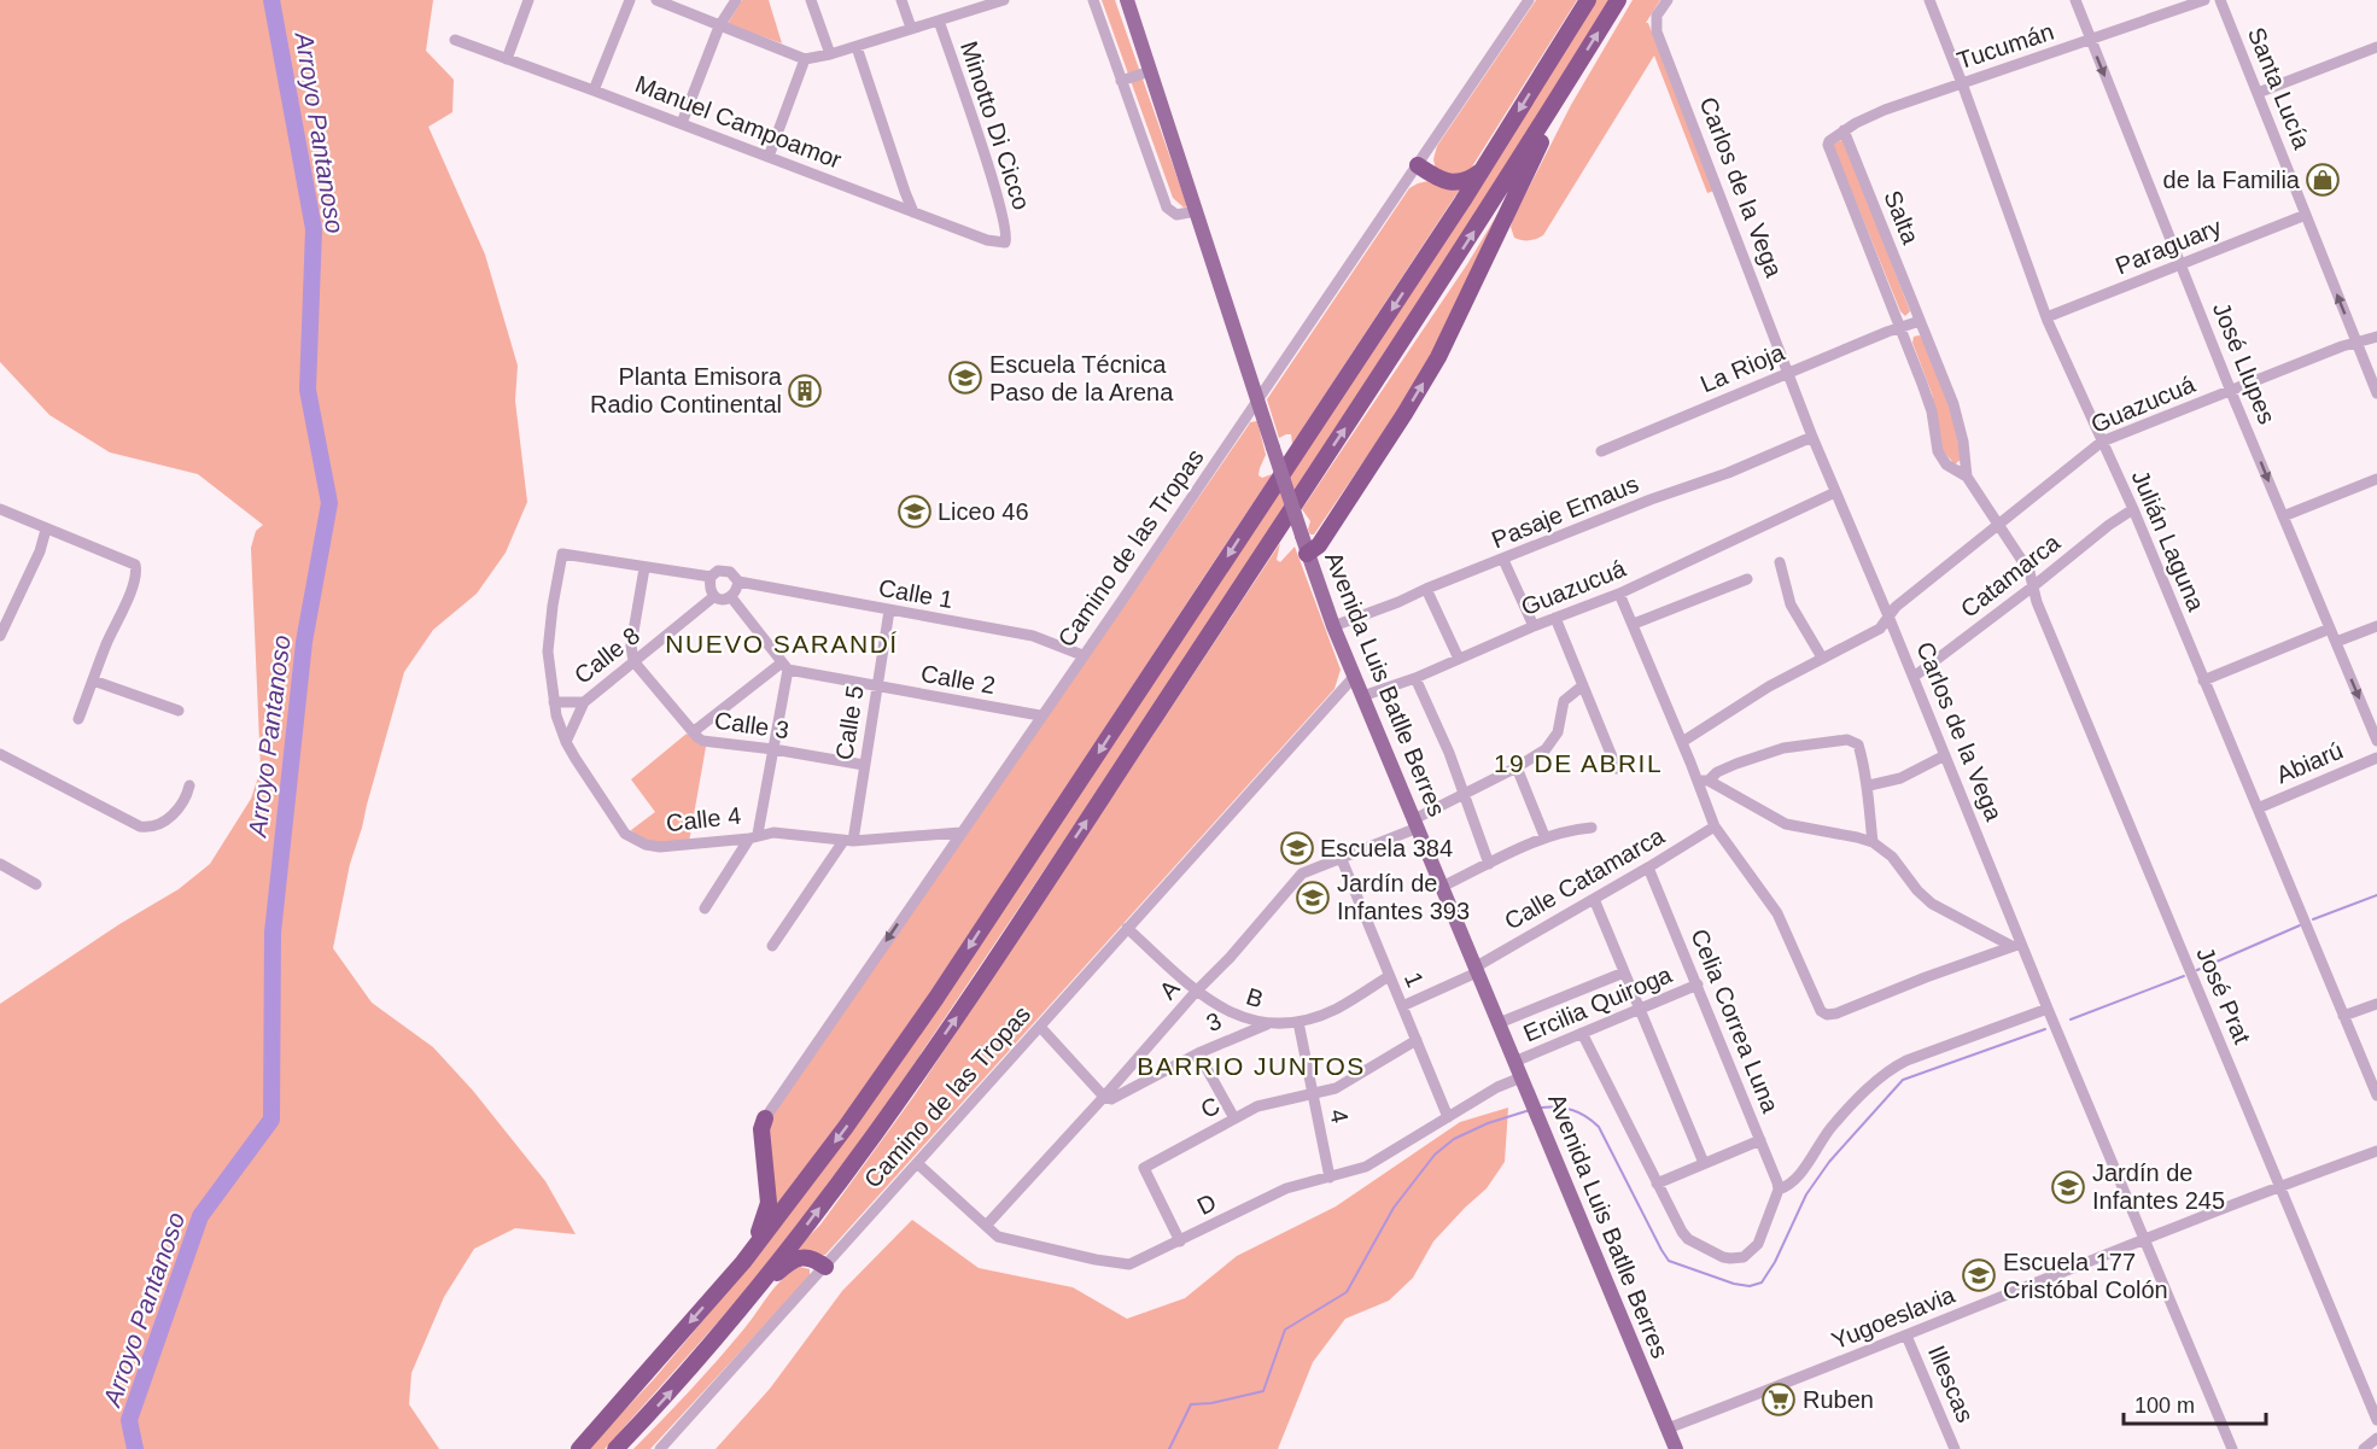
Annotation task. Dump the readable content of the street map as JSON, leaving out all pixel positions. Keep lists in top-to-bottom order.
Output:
{
  "streets": {
    "main road": ["Avenida Luis Batlle Berres"],
    "street": [
      "Tucumán",
      "Santa Lucía",
      "Manuel Campoamor",
      "Minotto Di Cicco",
      "Carlos de la Vega",
      "Salta",
      "Paraguary",
      "José Llupes",
      "La Rioja",
      "Guazucuá",
      "Pasaje Emaus",
      "Julián Laguna",
      "Camino de las Tropas",
      "Catamarca",
      "Calle 1",
      "Calle 8",
      "Calle 2",
      "Calle 5",
      "Calle 3",
      "Abiarú",
      "Calle 4",
      "Calle Catamarca",
      "1",
      "A",
      "José Prat",
      "B",
      "Ercilia Quiroga",
      "Celia Correa Luna",
      "3",
      "C",
      "4",
      "D",
      "Yugoeslavia",
      "Illescas"
    ]
  },
  "crossings": [
    ["Tucumán", "Salta"],
    ["Tucumán", "José Llupes"],
    ["Tucumán", "Julián Laguna"],
    ["Santa Lucía", "Paraguary"],
    ["Santa Lucía", "Guazucuá"],
    ["Manuel Campoamor", "Minotto Di Cicco"],
    ["Carlos de la Vega", "La Rioja"],
    ["Carlos de la Vega", "Guazucuá"],
    ["Carlos de la Vega", "Pasaje Emaus"],
    ["Carlos de la Vega", "Catamarca"],
    ["Carlos de la Vega", "Yugoeslavia"],
    ["Salta", "La Rioja"],
    ["Salta", "Guazucuá"],
    ["Salta", "Catamarca"],
    ["Salta", "José Prat"],
    ["Paraguary", "José Llupes"],
    ["Paraguary", "Julián Laguna"],
    ["José Llupes", "Guazucuá"],
    ["Guazucuá", "Julián Laguna"],
    ["Guazucuá", "Avenida Luis Batlle Berres"],
    ["Pasaje Emaus", "Avenida Luis Batlle Berres"],
    ["Julián Laguna", "Catamarca"],
    ["Julián Laguna", "Abiarú"],
    ["Camino de las Tropas", "Calle 1"],
    ["Camino de las Tropas", "Calle 2"],
    ["Camino de las Tropas", "Avenida Luis Batlle Berres"],
    ["Camino de las Tropas", "Calle 4"],
    ["Camino de las Tropas", "B"],
    ["Camino de las Tropas", "D"],
    ["Catamarca", "José Prat"],
    ["Calle 1", "Calle 8"],
    ["Calle 1", "Calle 5"],
    ["Calle 8", "Calle 3"],
    ["Calle 8", "Calle 4"],
    ["Calle 2", "Calle 5"],
    ["Avenida Luis Batlle Berres", "Calle Catamarca"],
    ["Avenida Luis Batlle Berres", "A"],
    ["Avenida Luis Batlle Berres", "Ercilia Quiroga"],
    ["Avenida Luis Batlle Berres", "D"],
    ["Avenida Luis Batlle Berres", "Yugoeslavia"],
    ["Calle 5", "Calle 3"],
    ["Calle 5", "Calle 4"],
    ["Calle Catamarca", "1"],
    ["Calle Catamarca", "Celia Correa Luna"],
    ["1", "A"],
    ["1", "B"],
    ["1", "C"],
    ["1", "D"],
    ["A", "B"],
    ["A", "3"],
    ["A", "D"],
    ["José Prat", "Yugoeslavia"],
    ["B", "3"],
    ["B", "4"],
    ["Ercilia Quiroga", "Celia Correa Luna"],
    ["C", "4"],
    ["C", "D"],
    ["4", "D"],
    ["Yugoeslavia", "Illescas"]
  ],
  "one_way": ["José Llupes"],
  "districts": ["NUEVO SARANDÍ", "19 DE ABRIL", "BARRIO JUNTOS"],
  "water": ["Arroyo Pantanoso"],
  "places": {
    "shop": ["de la Familia"],
    "school or university": [
      "Escuela Técnica Paso de la Arena",
      "Liceo 46",
      "Escuela 384",
      "Jardín de Infantes 393",
      "Jardín de Infantes 245",
      "Escuela 177 Cristóbal Colón"
    ],
    "building": ["Planta Emisora Radio Continental"],
    "supermarket": ["Ruben"]
  },
  "scale_bar": "100 m"
}
